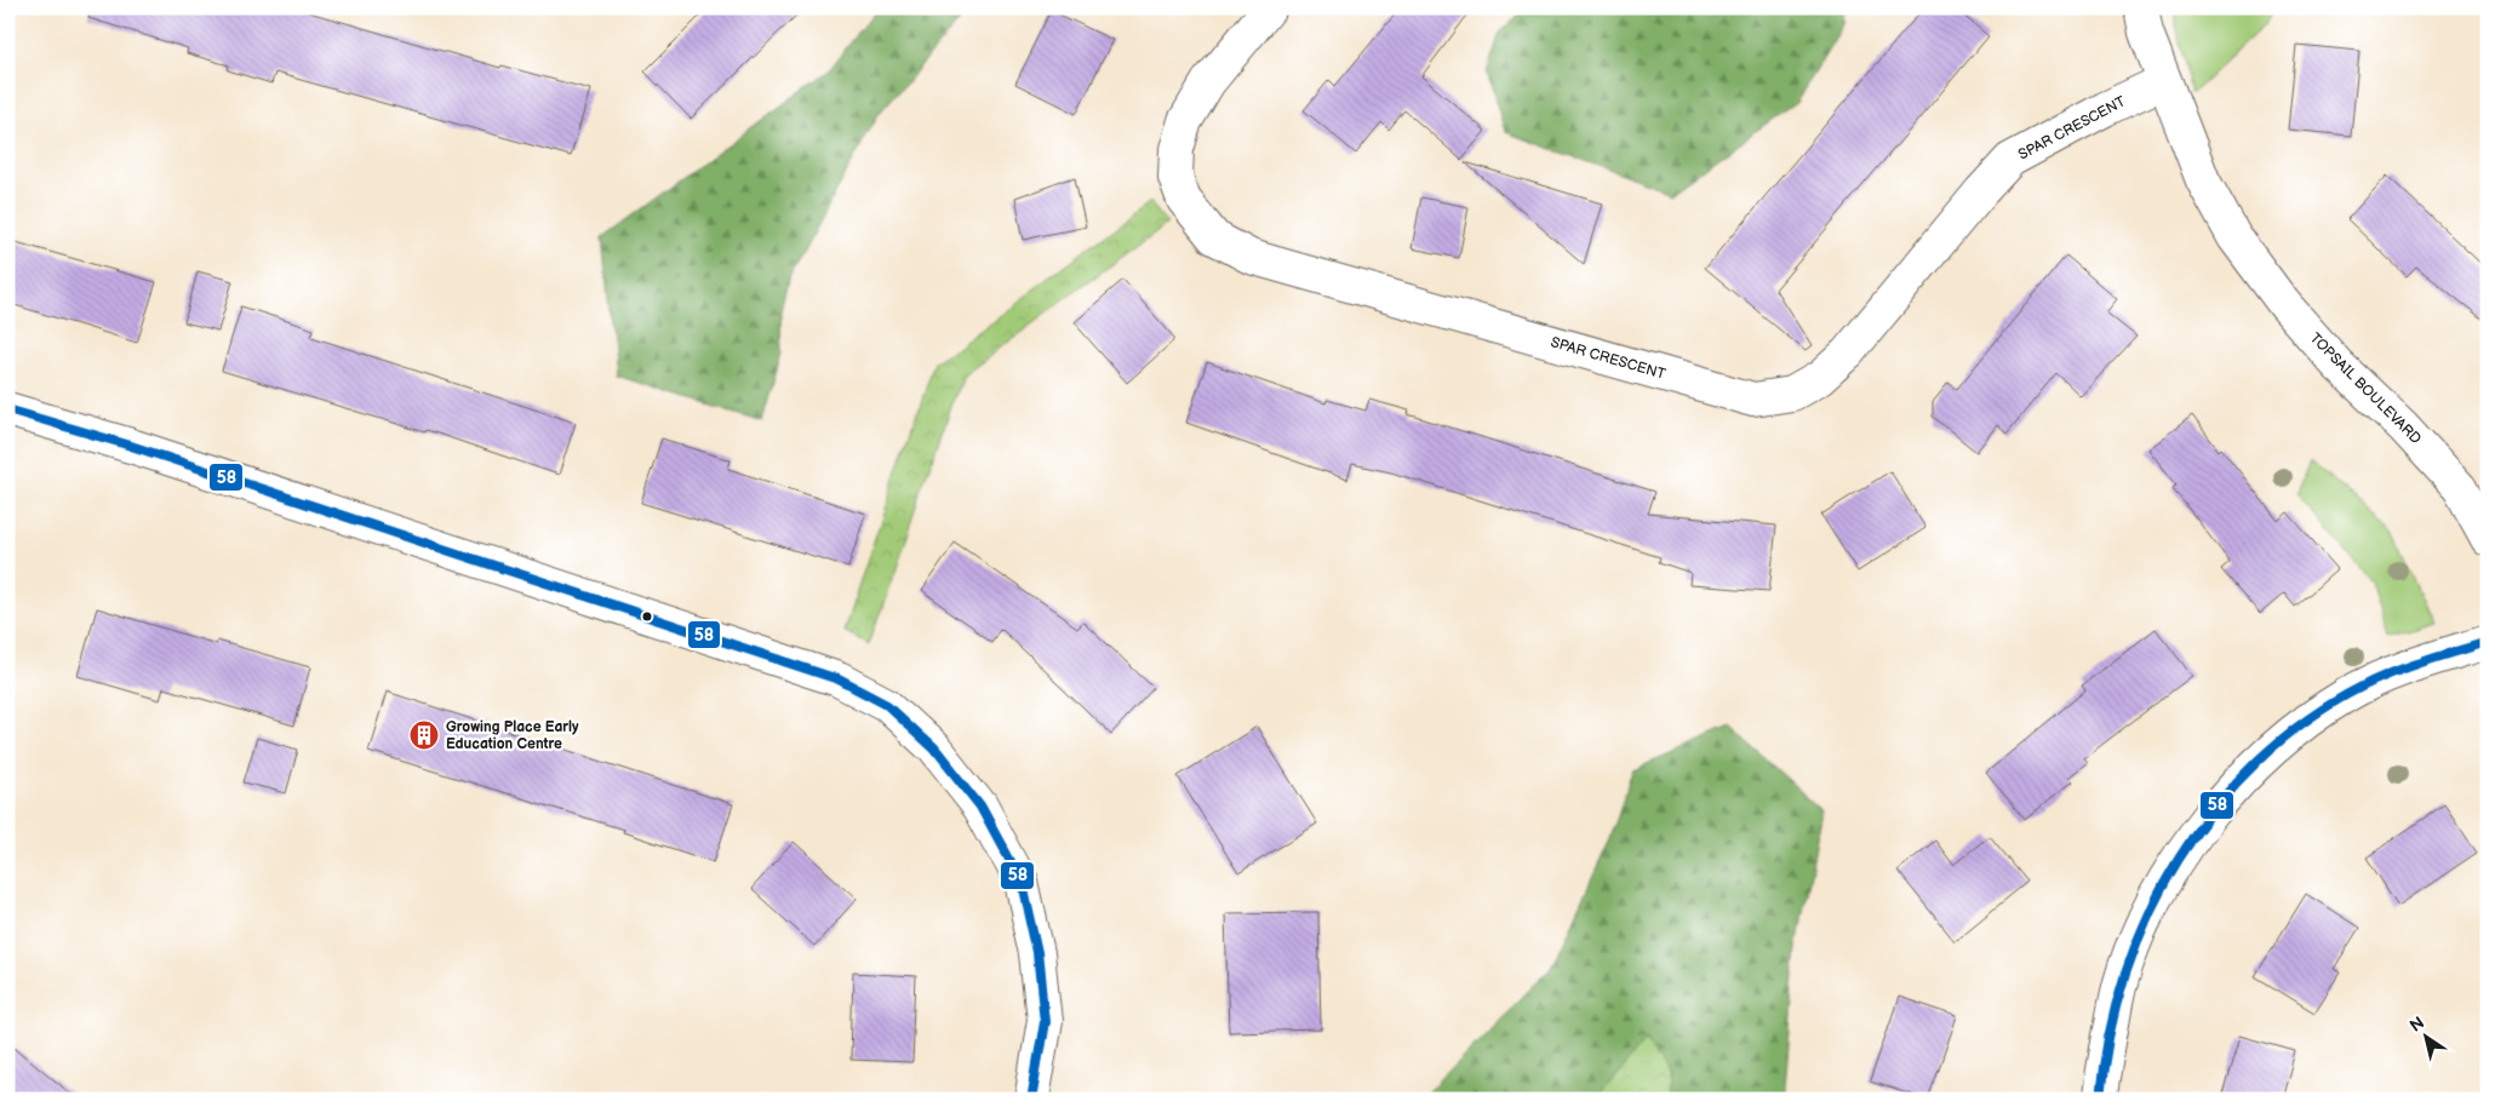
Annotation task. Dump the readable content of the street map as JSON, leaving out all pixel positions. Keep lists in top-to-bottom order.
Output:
{
  "streets": {
    "street": ["SPAR CRESCENT", "TOPSAIL BOULEVARD"]
  },
  "crossings": [
    ["SPAR CRESCENT", "TOPSAIL BOULEVARD"]
  ],
  "places": {
    "building": ["Growing Place Early Education Centre"]
  },
  "lines": ["transit line 58"],
  "north": "top left"
}
